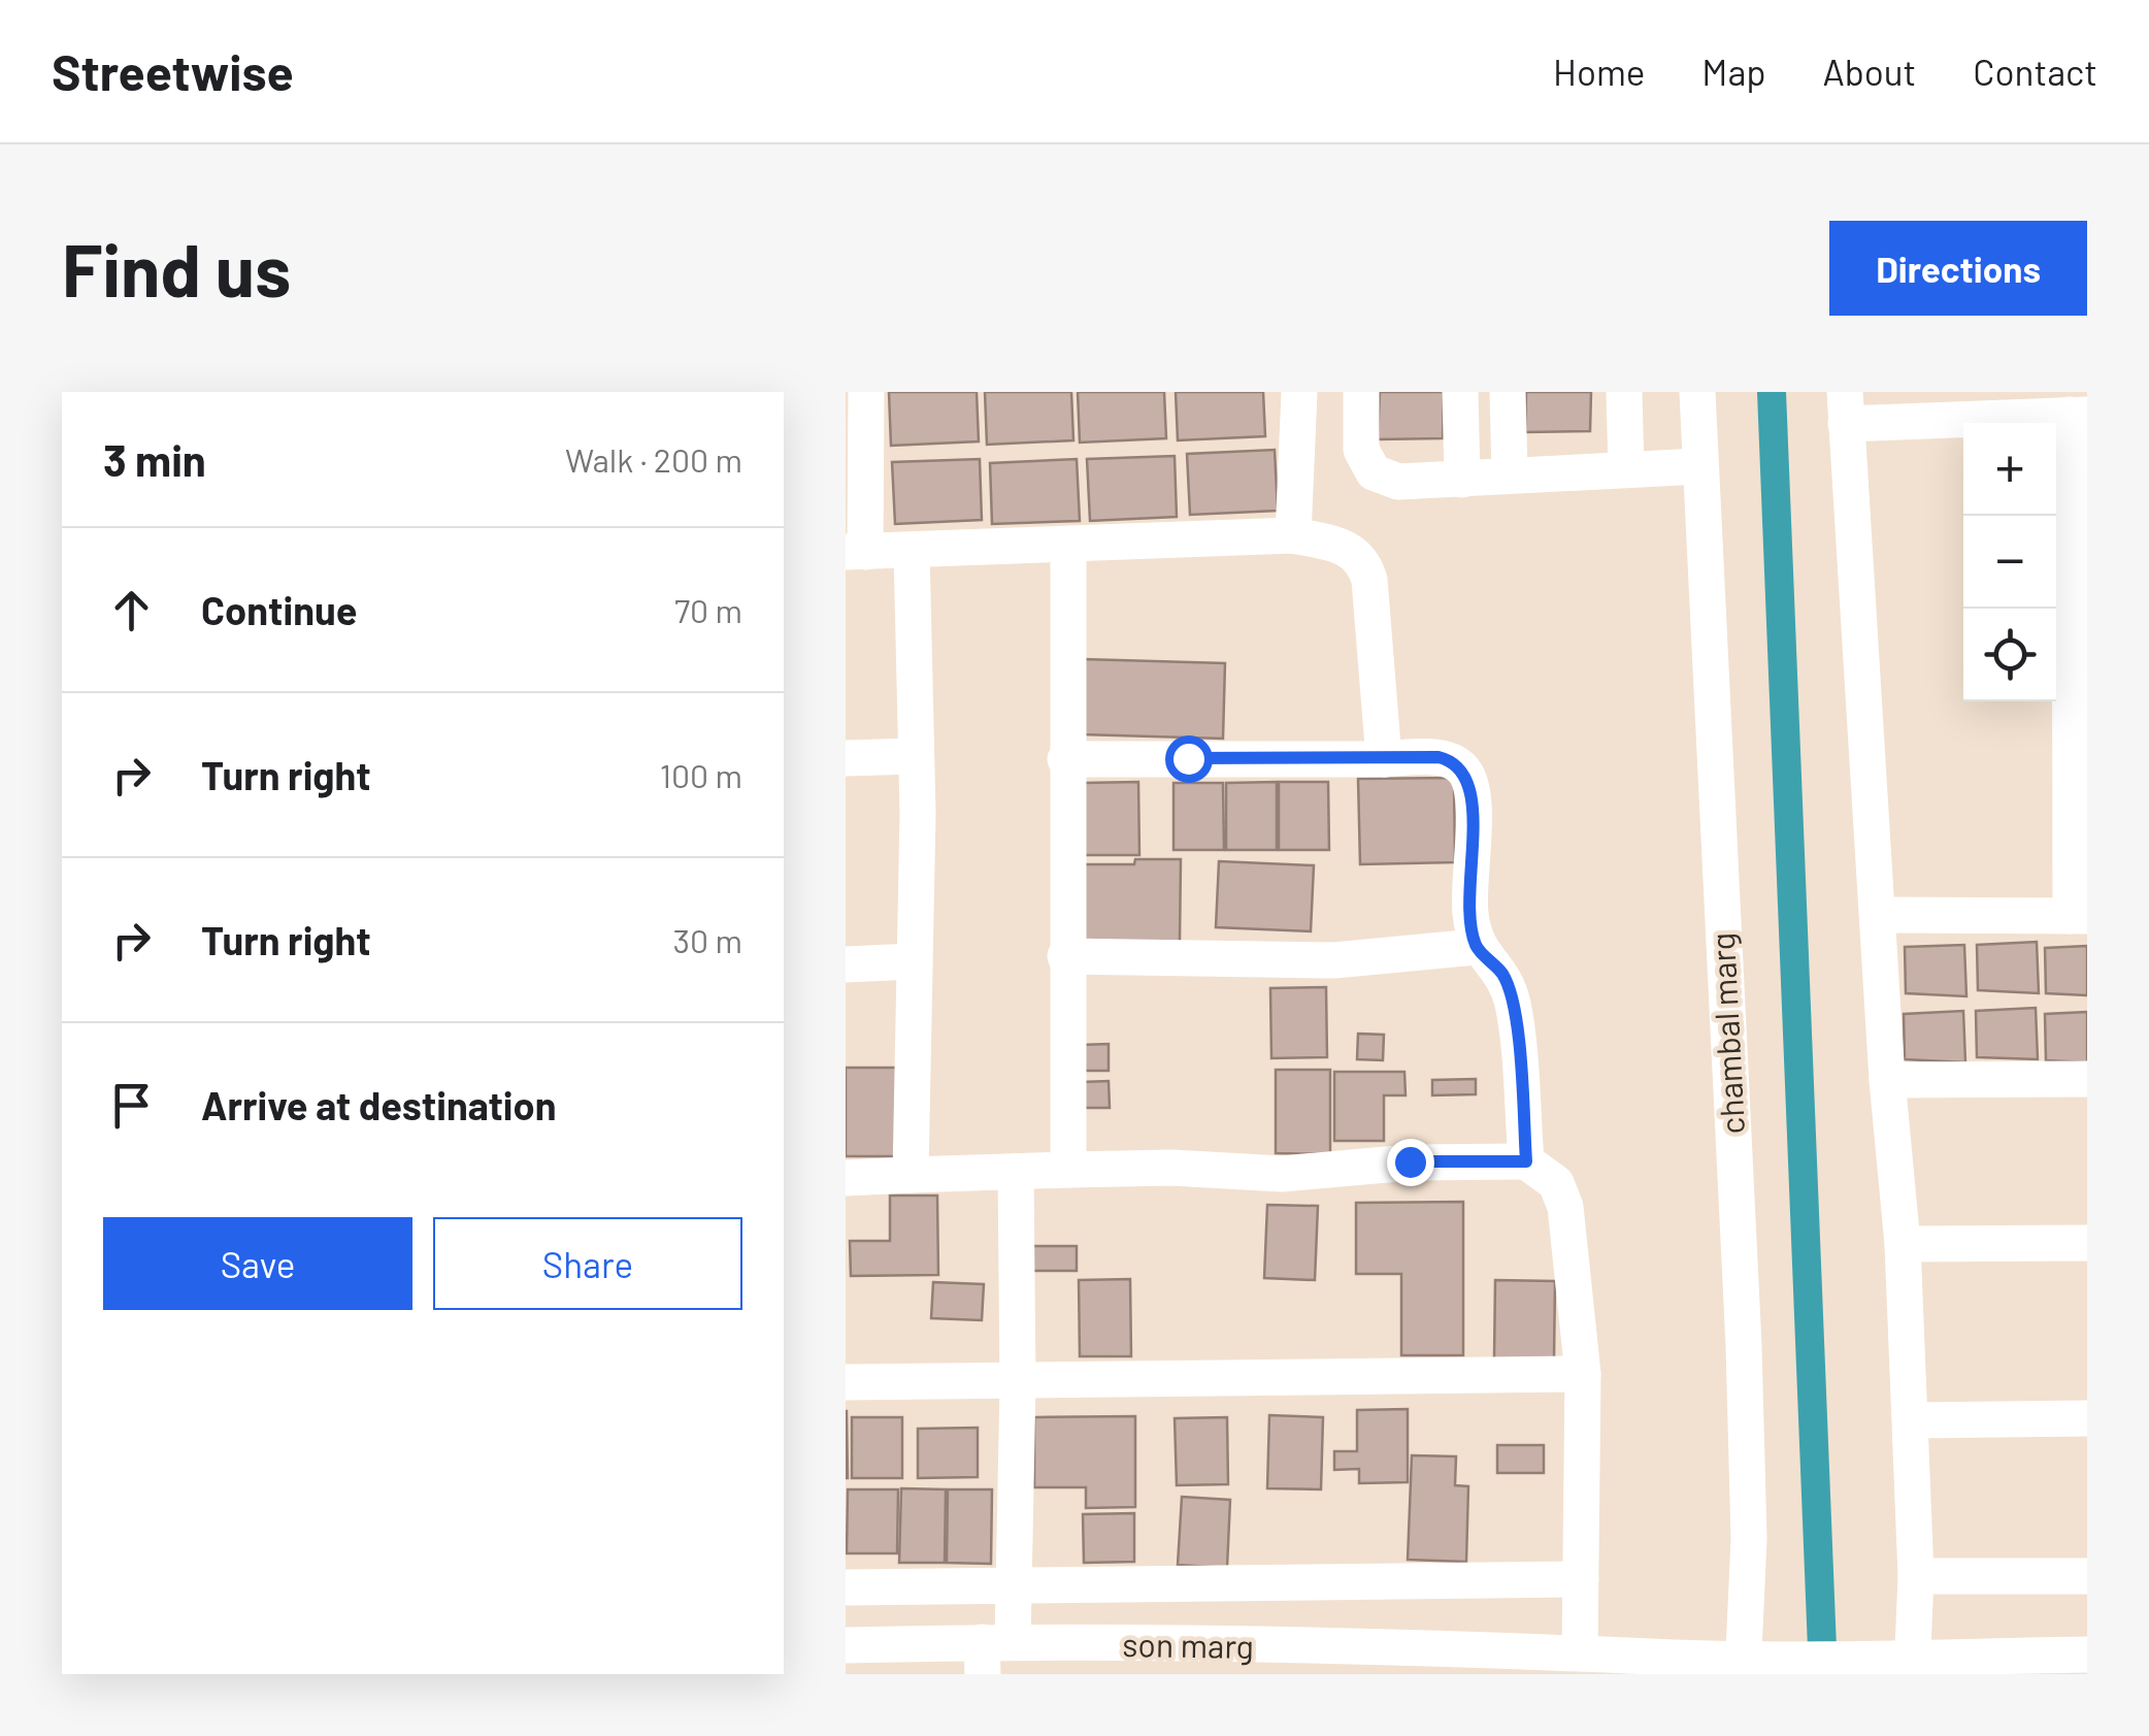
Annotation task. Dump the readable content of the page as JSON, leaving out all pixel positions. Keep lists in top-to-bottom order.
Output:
{
  "streets": {
    "street": ["chambal marg", "son marg"]
  },
  "crossings": [
    ["chambal marg", "son marg"]
  ],
  "page": {
    "header": "Streetwise",
    "nav": [
      "Home",
      "Map",
      "About",
      "Contact"
    ],
    "buttons": [
      "Directions",
      ["Save", "Share"]
    ],
    "title": "Find us",
    "heading": ["3 min", "Walk · 200 m"],
    "map_buttons": ["+", "−"],
    "list": [
      ["Continue", "70 m"],
      ["Turn right", "100 m"],
      ["Turn right", "30 m"],
      "Arrive at destination"
    ]
  }
}
